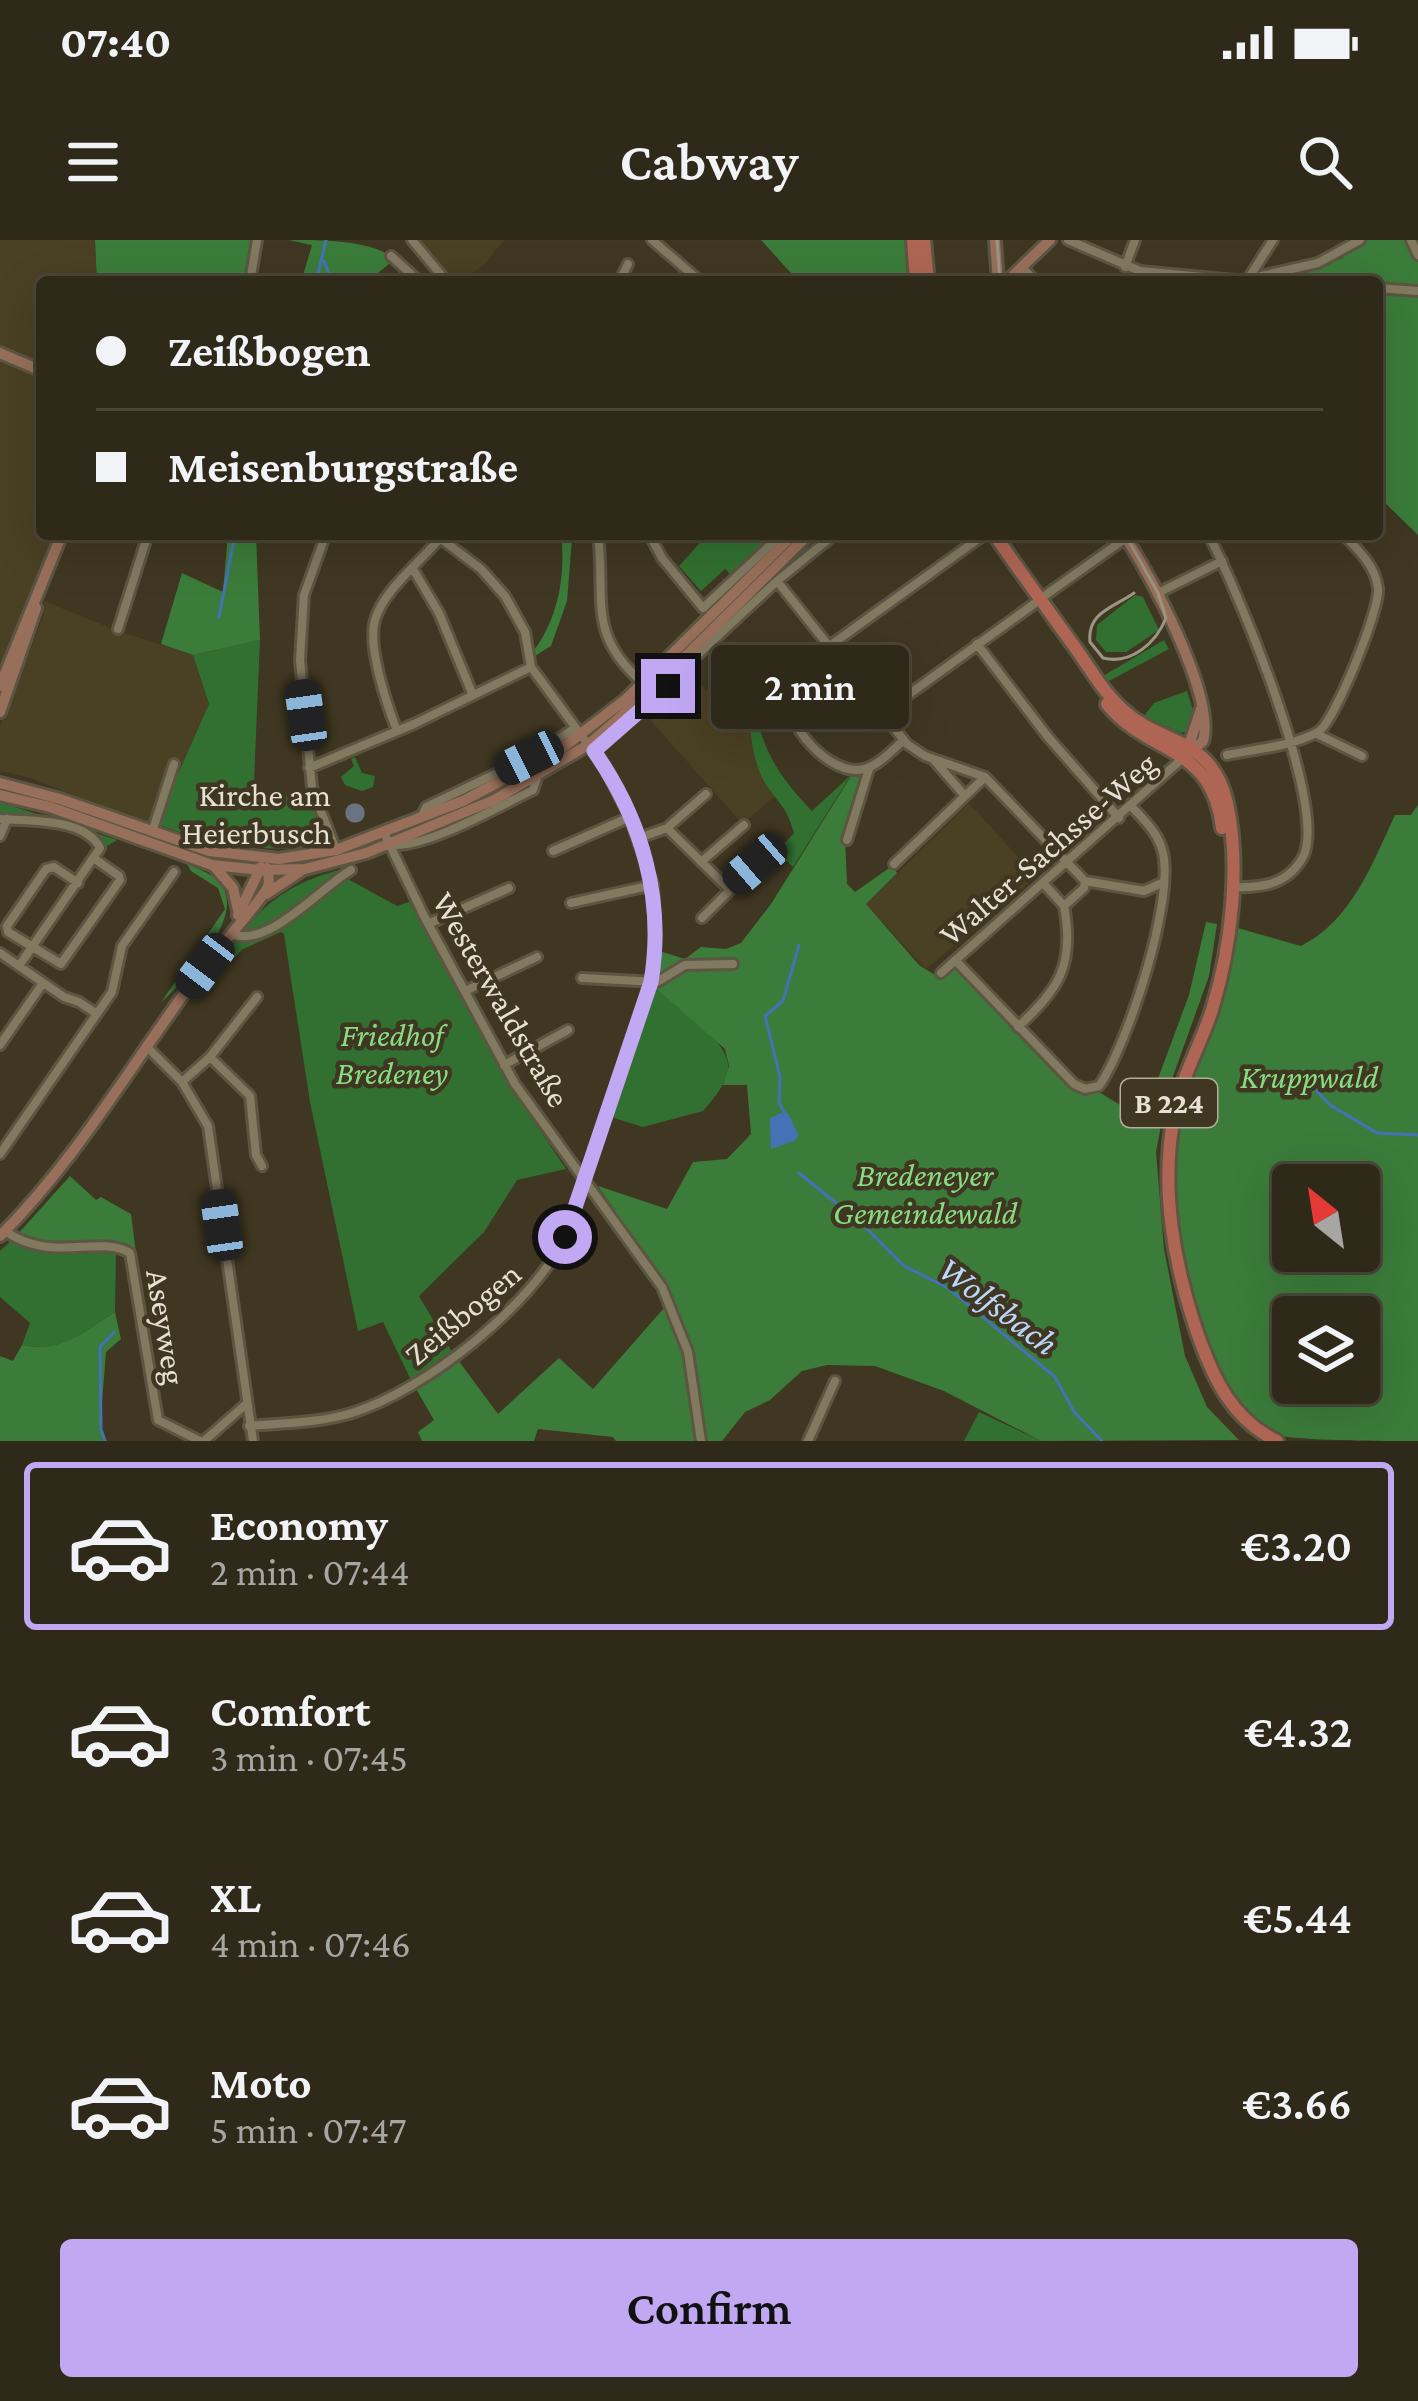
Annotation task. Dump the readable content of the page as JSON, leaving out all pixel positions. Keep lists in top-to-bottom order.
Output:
{
  "streets": {
    "main road": ["B 224"],
    "street": [
      "Walter-Sachsse-Weg",
      "Westerwaldstraße",
      "Zeißbogen",
      "Aseyweg"
    ]
  },
  "crossings": [
    ["Walter-Sachsse-Weg", "B 224"],
    ["Westerwaldstraße", "Zeißbogen"]
  ],
  "water": ["Wolfsbach"],
  "parks": ["Friedhof Bredeney", "Kruppwald", "Bredeneyer Gemeindewald"],
  "places": ["Kirche am Heierbusch"],
  "north": "top left",
  "page": {
    "status": "07:40",
    "header": "Cabway",
    "banner": ["Zeißbogen", "Meisenburgstraße"],
    "bubble": "2 min",
    "list": [
      {
        "name": "Economy",
        "note": "2 min · 07:44",
        "value": "€3.20"
      },
      {
        "name": "Comfort",
        "note": "3 min · 07:45",
        "value": "€4.32"
      },
      {
        "name": "XL",
        "note": "4 min · 07:46",
        "value": "€5.44"
      },
      {
        "name": "Moto",
        "note": "5 min · 07:47",
        "value": "€3.66"
      }
    ],
    "buttons": "Confirm"
  }
}
